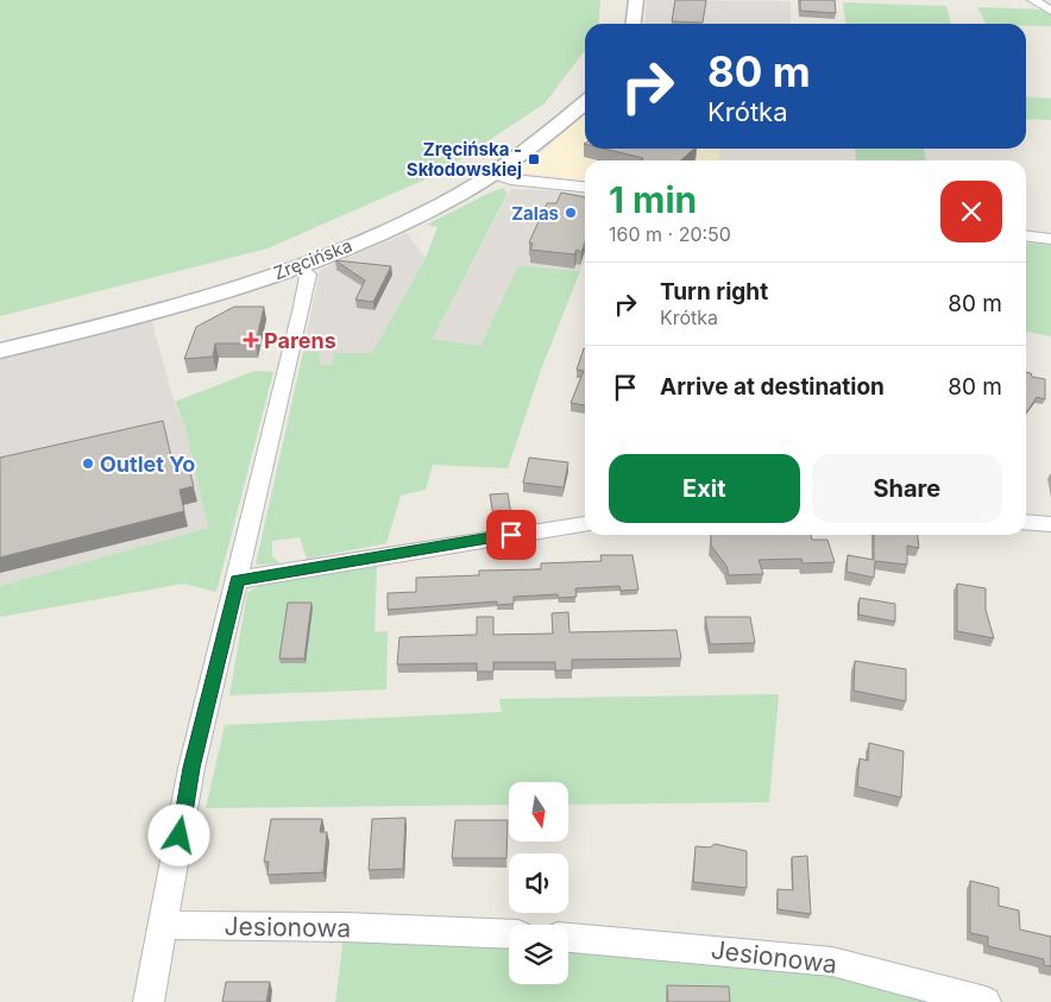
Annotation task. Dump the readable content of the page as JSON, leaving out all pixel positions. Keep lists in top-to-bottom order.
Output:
{
  "streets": {
    "street": ["Zręcińska", "Jesionowa"]
  },
  "places": {
    "transit": ["Zręcińska - Skłodowskiej"],
    "other": ["Zalas", "Outlet Yo"],
    "health": ["Parens"]
  },
  "north": "bottom",
  "page": {
    "turn": ["80 m", "Krótka"],
    "heading": ["1 min", "160 m · 20:50"],
    "list": [
      {
        "name": "Turn right",
        "note": "Krótka",
        "value": "80 m"
      },
      {
        "name": "Arrive at destination",
        "value": "80 m"
      }
    ],
    "buttons": ["Exit", "Share"]
  }
}
